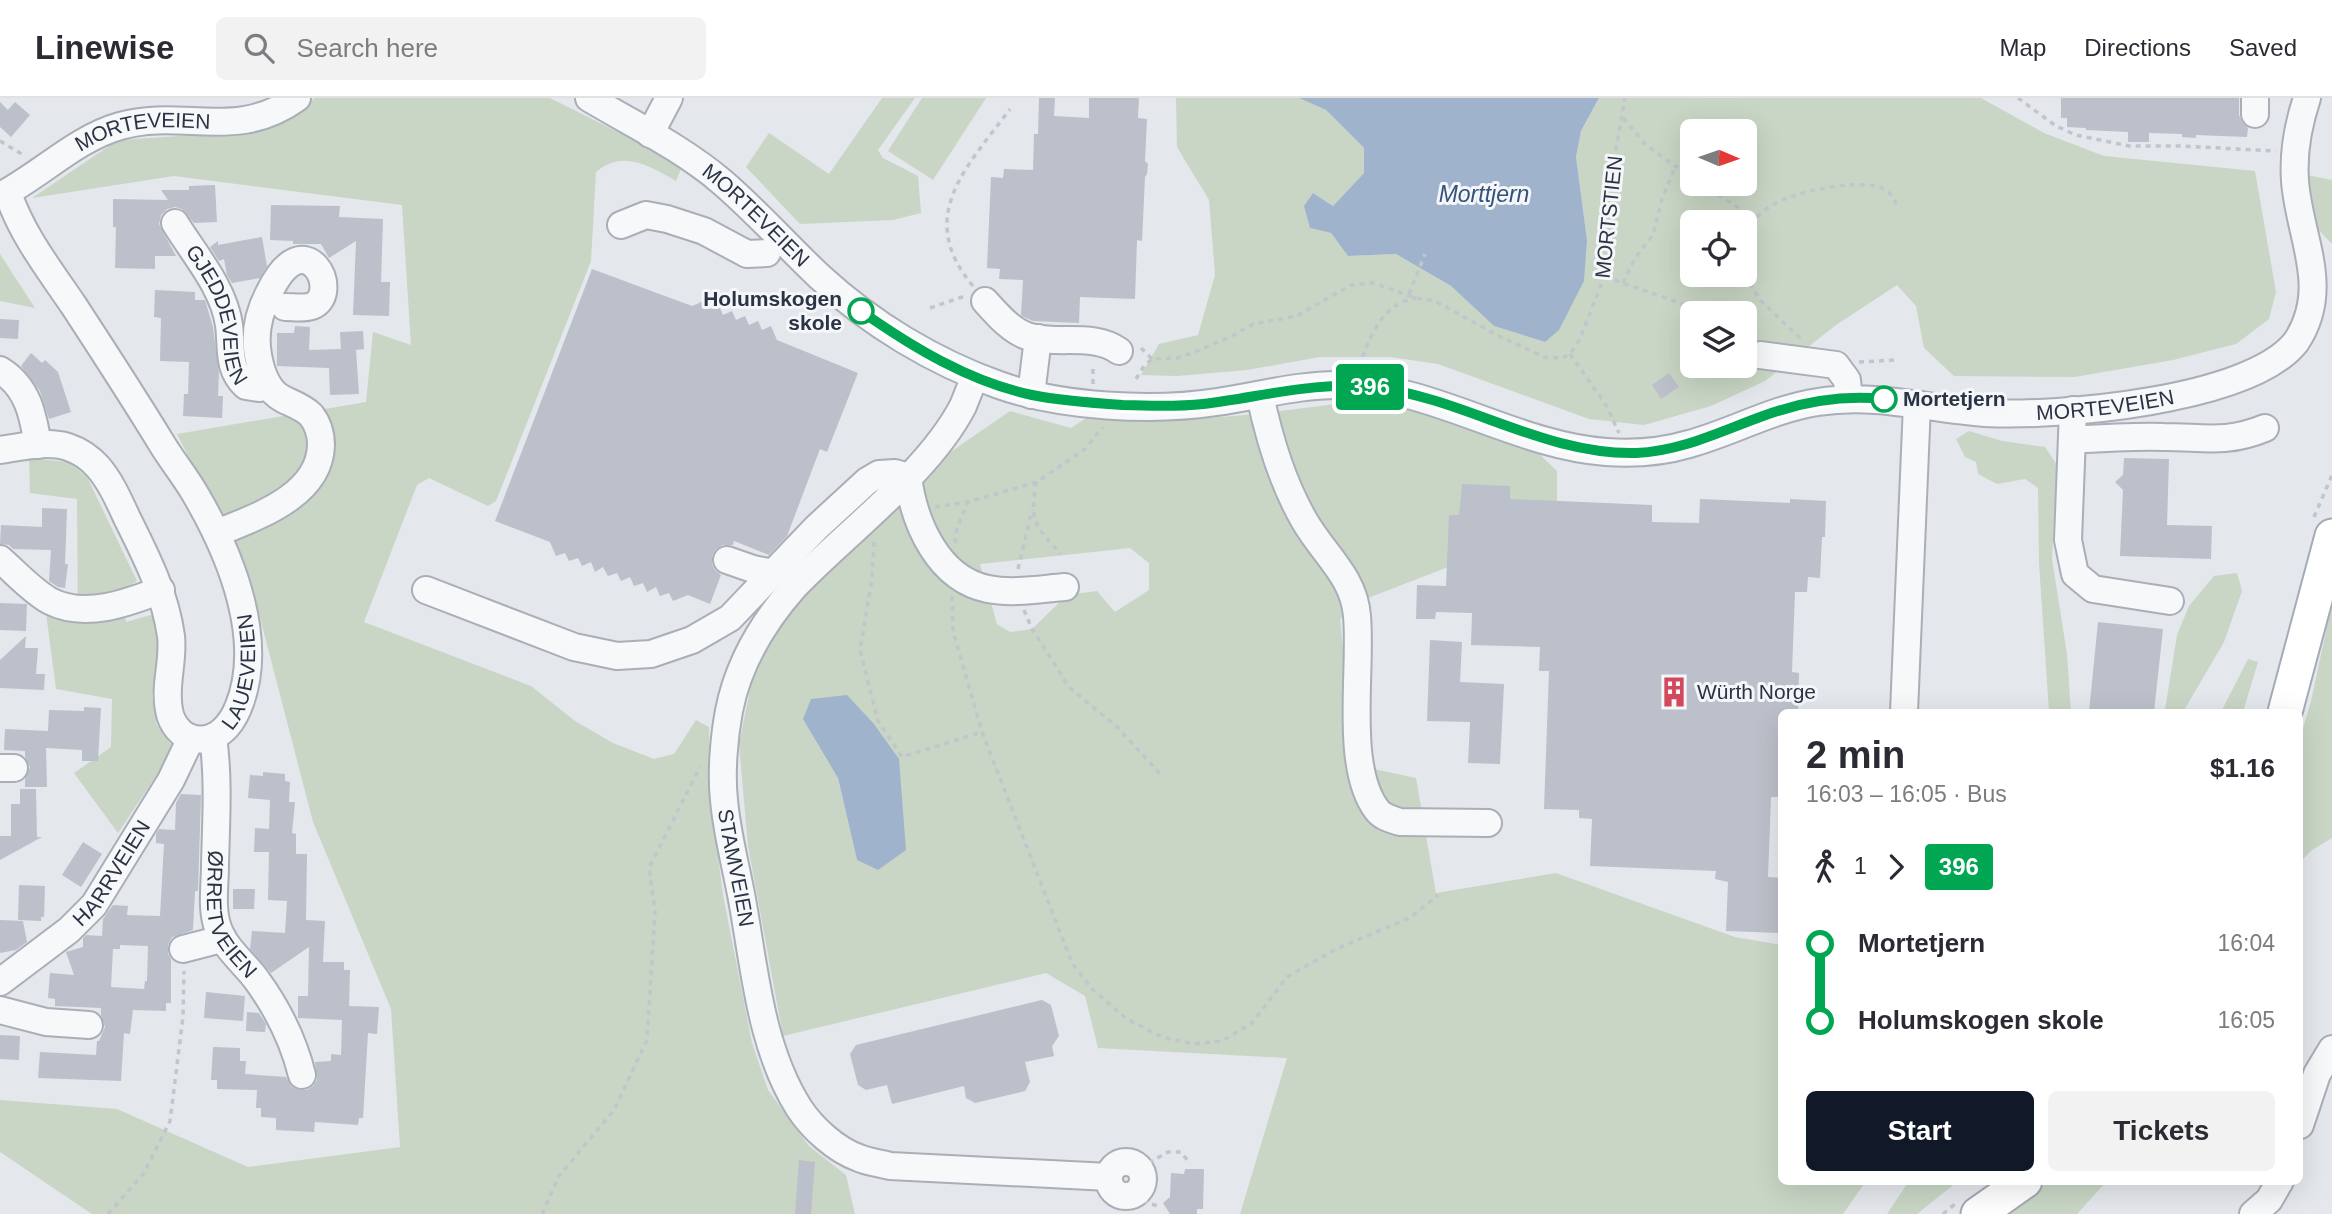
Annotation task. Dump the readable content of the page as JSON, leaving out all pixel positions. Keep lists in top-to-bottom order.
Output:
{
  "streets": {
    "street": [
      "MORTEVEIEN",
      "GJEDDEVEIEN",
      "LAUEVEIEN",
      "STAMVEIEN",
      "HARRVEIEN",
      "ØRRETVEIEN"
    ],
    "path": ["MORTSTIEN"]
  },
  "crossings": [
    ["MORTEVEIEN", "LAUEVEIEN"],
    ["MORTEVEIEN", "STAMVEIEN"],
    ["GJEDDEVEIEN", "LAUEVEIEN"],
    ["LAUEVEIEN", "HARRVEIEN"],
    ["LAUEVEIEN", "ØRRETVEIEN"],
    ["HARRVEIEN", "ØRRETVEIEN"]
  ],
  "water": ["Morttjern"],
  "places": {
    "other": ["Holumskogen skole", "Mortetjern"],
    "building": ["Würth Norge"]
  },
  "lines": ["bus line 396"],
  "north": "right",
  "page": {
    "header": "Linewise",
    "search": "Search here",
    "nav": ["Map", "Directions", "Saved"],
    "on_map": "396",
    "heading": ["2 min", "16:03 – 16:05 · Bus", "$1.16"],
    "legs": ["1", "396"],
    "list": [
      {
        "name": "Mortetjern",
        "value": "16:04"
      },
      {
        "name": "Holumskogen skole",
        "value": "16:05"
      }
    ],
    "buttons": ["Start", "Tickets"]
  }
}
